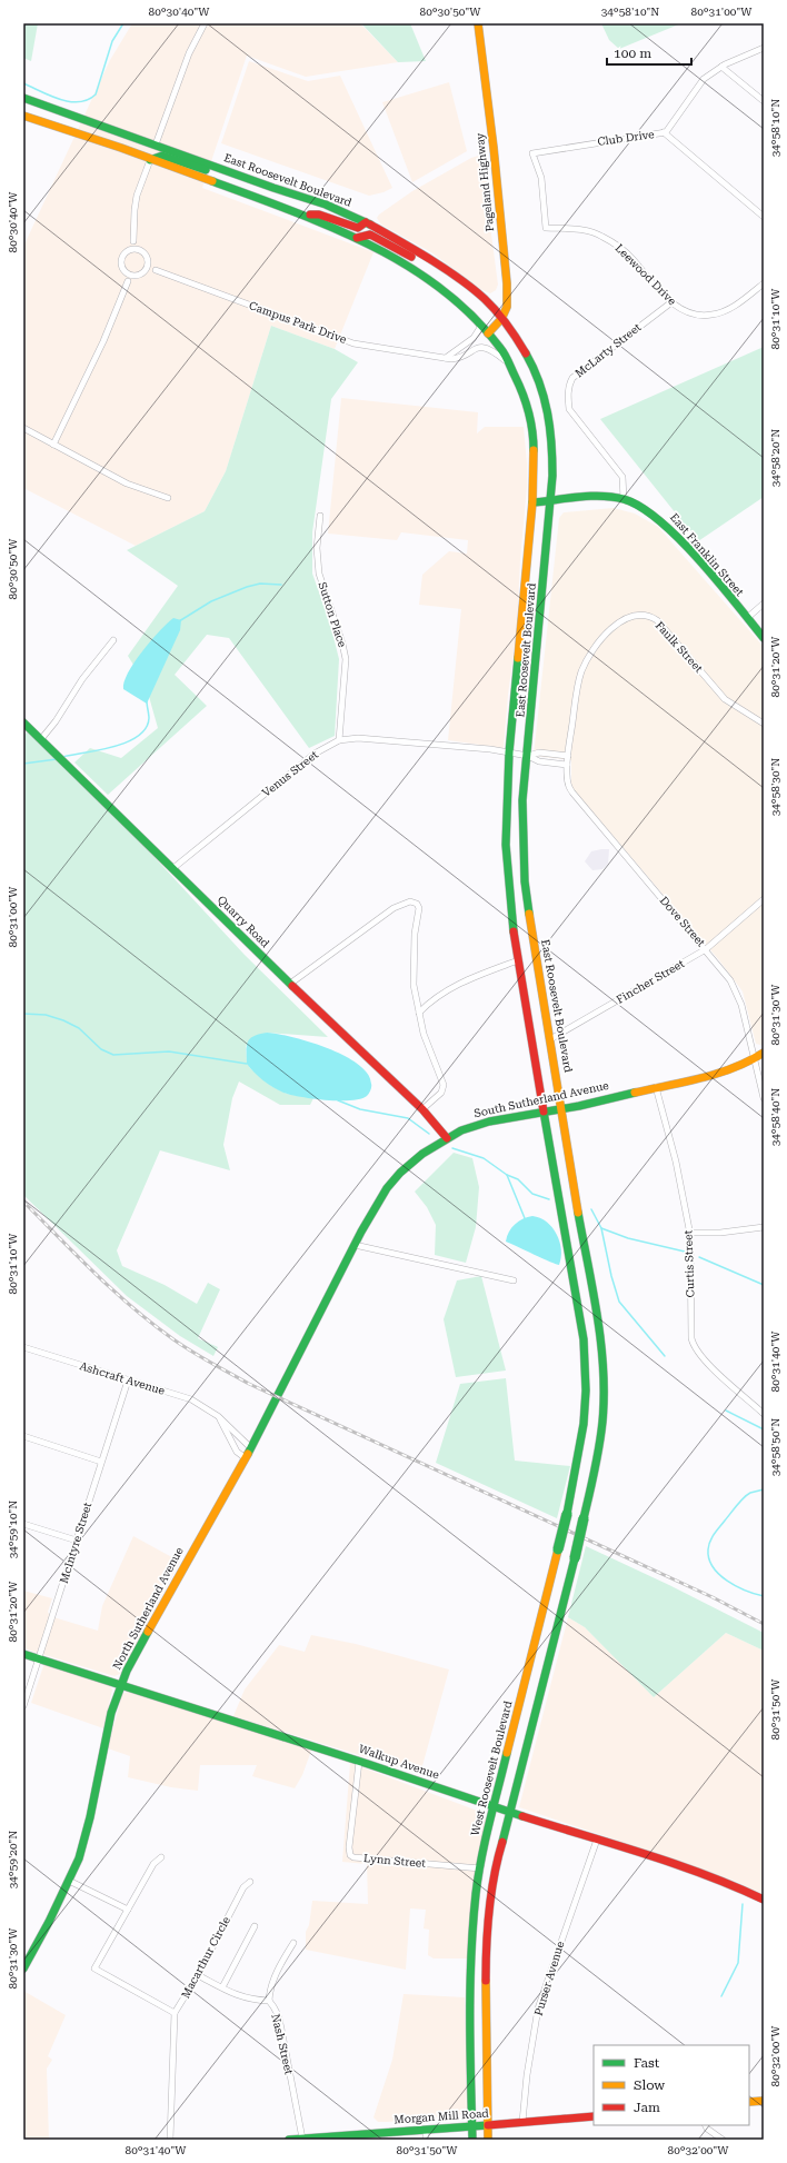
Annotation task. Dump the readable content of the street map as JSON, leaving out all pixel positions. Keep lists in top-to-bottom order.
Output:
{
  "streets": {
    "main road": [
      "East Roosevelt Boulevard",
      "Pageland Highway",
      "East Franklin Street",
      "Quarry Road",
      "South Sutherland Avenue",
      "North Sutherland Avenue",
      "Walkup Avenue",
      "West Roosevelt Boulevard",
      "Morgan Mill Road"
    ],
    "street": [
      "Club Drive",
      "Leewood Drive",
      "Campus Park Drive",
      "McLarty Street",
      "Sutton Place",
      "Faulk Street",
      "Venus Street",
      "Dove Street",
      "Fincher Street",
      "Curtis Street",
      "Ashcraft Avenue",
      "McIntyre Street",
      "Lynn Street",
      "Macarthur Circle",
      "Purser Avenue",
      "Nash Street"
    ]
  },
  "crossings": [
    ["Club Drive", "Leewood Drive"],
    ["East Roosevelt Boulevard", "Pageland Highway"],
    ["East Roosevelt Boulevard", "Campus Park Drive"],
    ["East Roosevelt Boulevard", "Venus Street"],
    ["East Roosevelt Boulevard", "Fincher Street"],
    ["East Roosevelt Boulevard", "South Sutherland Avenue"],
    ["East Roosevelt Boulevard", "Walkup Avenue"],
    ["East Roosevelt Boulevard", "West Roosevelt Boulevard"],
    ["Leewood Drive", "McLarty Street"],
    ["McLarty Street", "East Franklin Street"],
    ["Sutton Place", "Venus Street"],
    ["Faulk Street", "Dove Street"],
    ["Venus Street", "Quarry Road"],
    ["Quarry Road", "South Sutherland Avenue"],
    ["Dove Street", "Fincher Street"],
    ["Dove Street", "South Sutherland Avenue"],
    ["South Sutherland Avenue", "Curtis Street"],
    ["South Sutherland Avenue", "North Sutherland Avenue"],
    ["Ashcraft Avenue", "McIntyre Street"],
    ["Ashcraft Avenue", "North Sutherland Avenue"],
    ["McIntyre Street", "Walkup Avenue"],
    ["North Sutherland Avenue", "Walkup Avenue"],
    ["Walkup Avenue", "West Roosevelt Boulevard"],
    ["Walkup Avenue", "Lynn Street"],
    ["Walkup Avenue", "Purser Avenue"],
    ["West Roosevelt Boulevard", "Lynn Street"],
    ["West Roosevelt Boulevard", "Morgan Mill Road"],
    ["Macarthur Circle", "Nash Street"],
    ["Purser Avenue", "Morgan Mill Road"],
    ["Nash Street", "Morgan Mill Road"]
  ],
  "legend": ["Fast", "Slow", "Jam"],
  "scale_bar": "100 m",
  "coordinates": [
    "80°30'40\"W",
    "80°30'50\"W",
    "34°58'10\"N",
    "80°31'00\"W",
    "80°31'10\"W",
    "34°58'20\"N",
    "80°31'20\"W",
    "34°58'30\"N",
    "80°31'30\"W",
    "34°58'40\"N",
    "80°31'40\"W",
    "34°58'50\"N",
    "34°59'10\"N",
    "80°31'50\"W",
    "34°59'20\"N",
    "80°32'00\"W"
  ]
}
